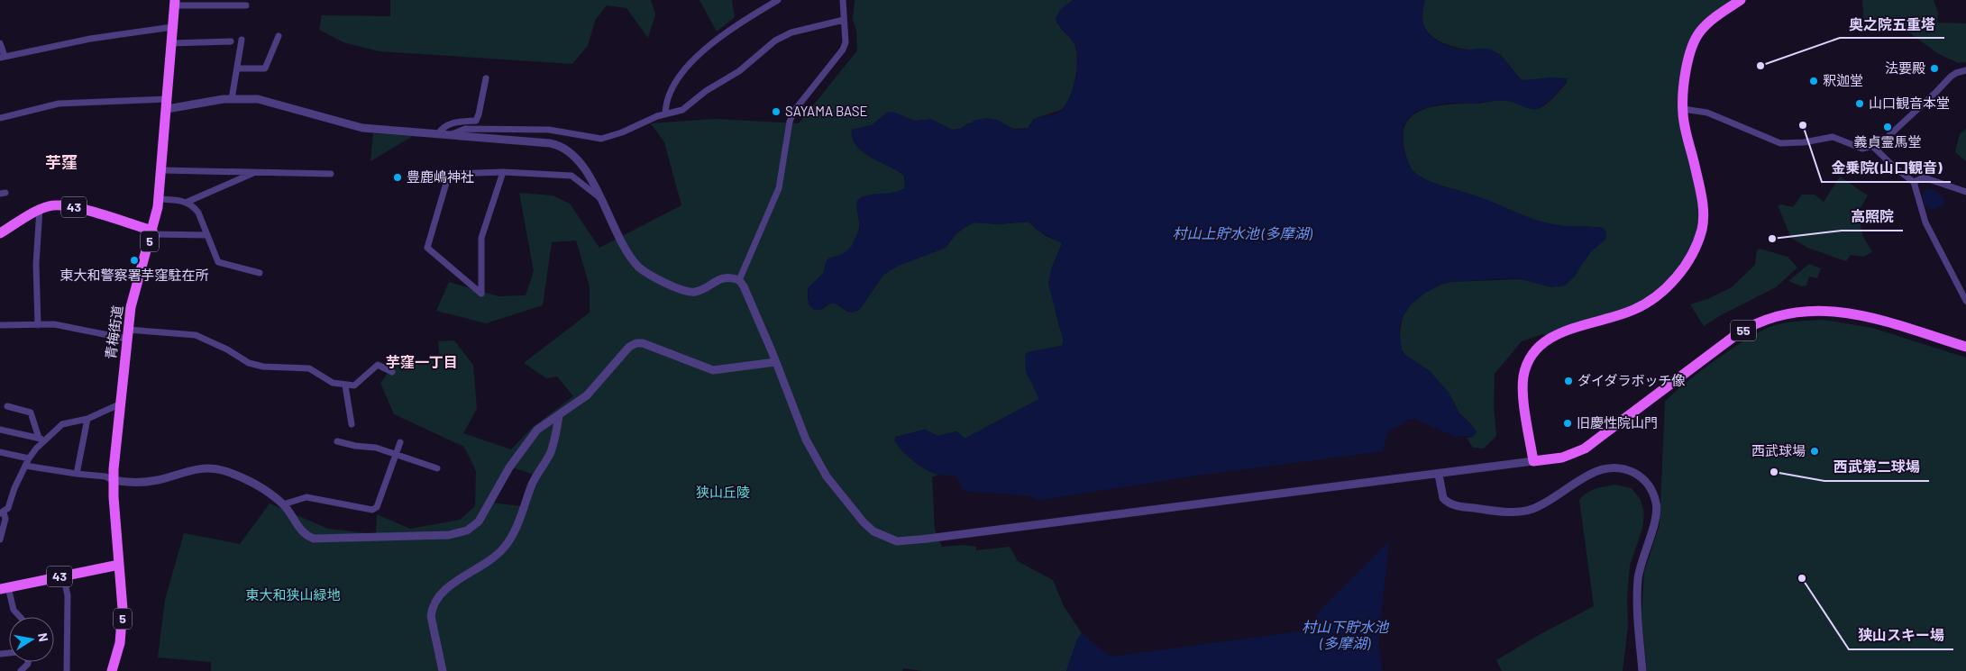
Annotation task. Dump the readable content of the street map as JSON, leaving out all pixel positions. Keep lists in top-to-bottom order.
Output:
{
  "streets": {
    "main road": [
      "43",
      "5",
      "55",
      "青梅街道"
    ]
  },
  "crossings": [
    ["43", "青梅街道"]
  ],
  "districts": ["芋窪", "芋窪一丁目"],
  "water": ["村山上貯水池 (多摩湖)", "村山下貯水池 (多摩湖)"],
  "parks": ["狭山丘陵", "東大和狭山緑地"],
  "places": [
    "奥之院五重塔",
    "法要殿",
    "釈迦堂",
    "山口観音本堂",
    "SAYAMA BASE",
    "金乗院(山口観音)",
    "義貞霊馬堂",
    "豊鹿嶋神社",
    "高照院",
    "東大和警察署芋窪駐在所",
    "ダイダラボッチ像",
    "旧慶性院山門",
    "西武球場",
    "西武第二球場",
    "狭山スキー場"
  ],
  "north": "right"
}
